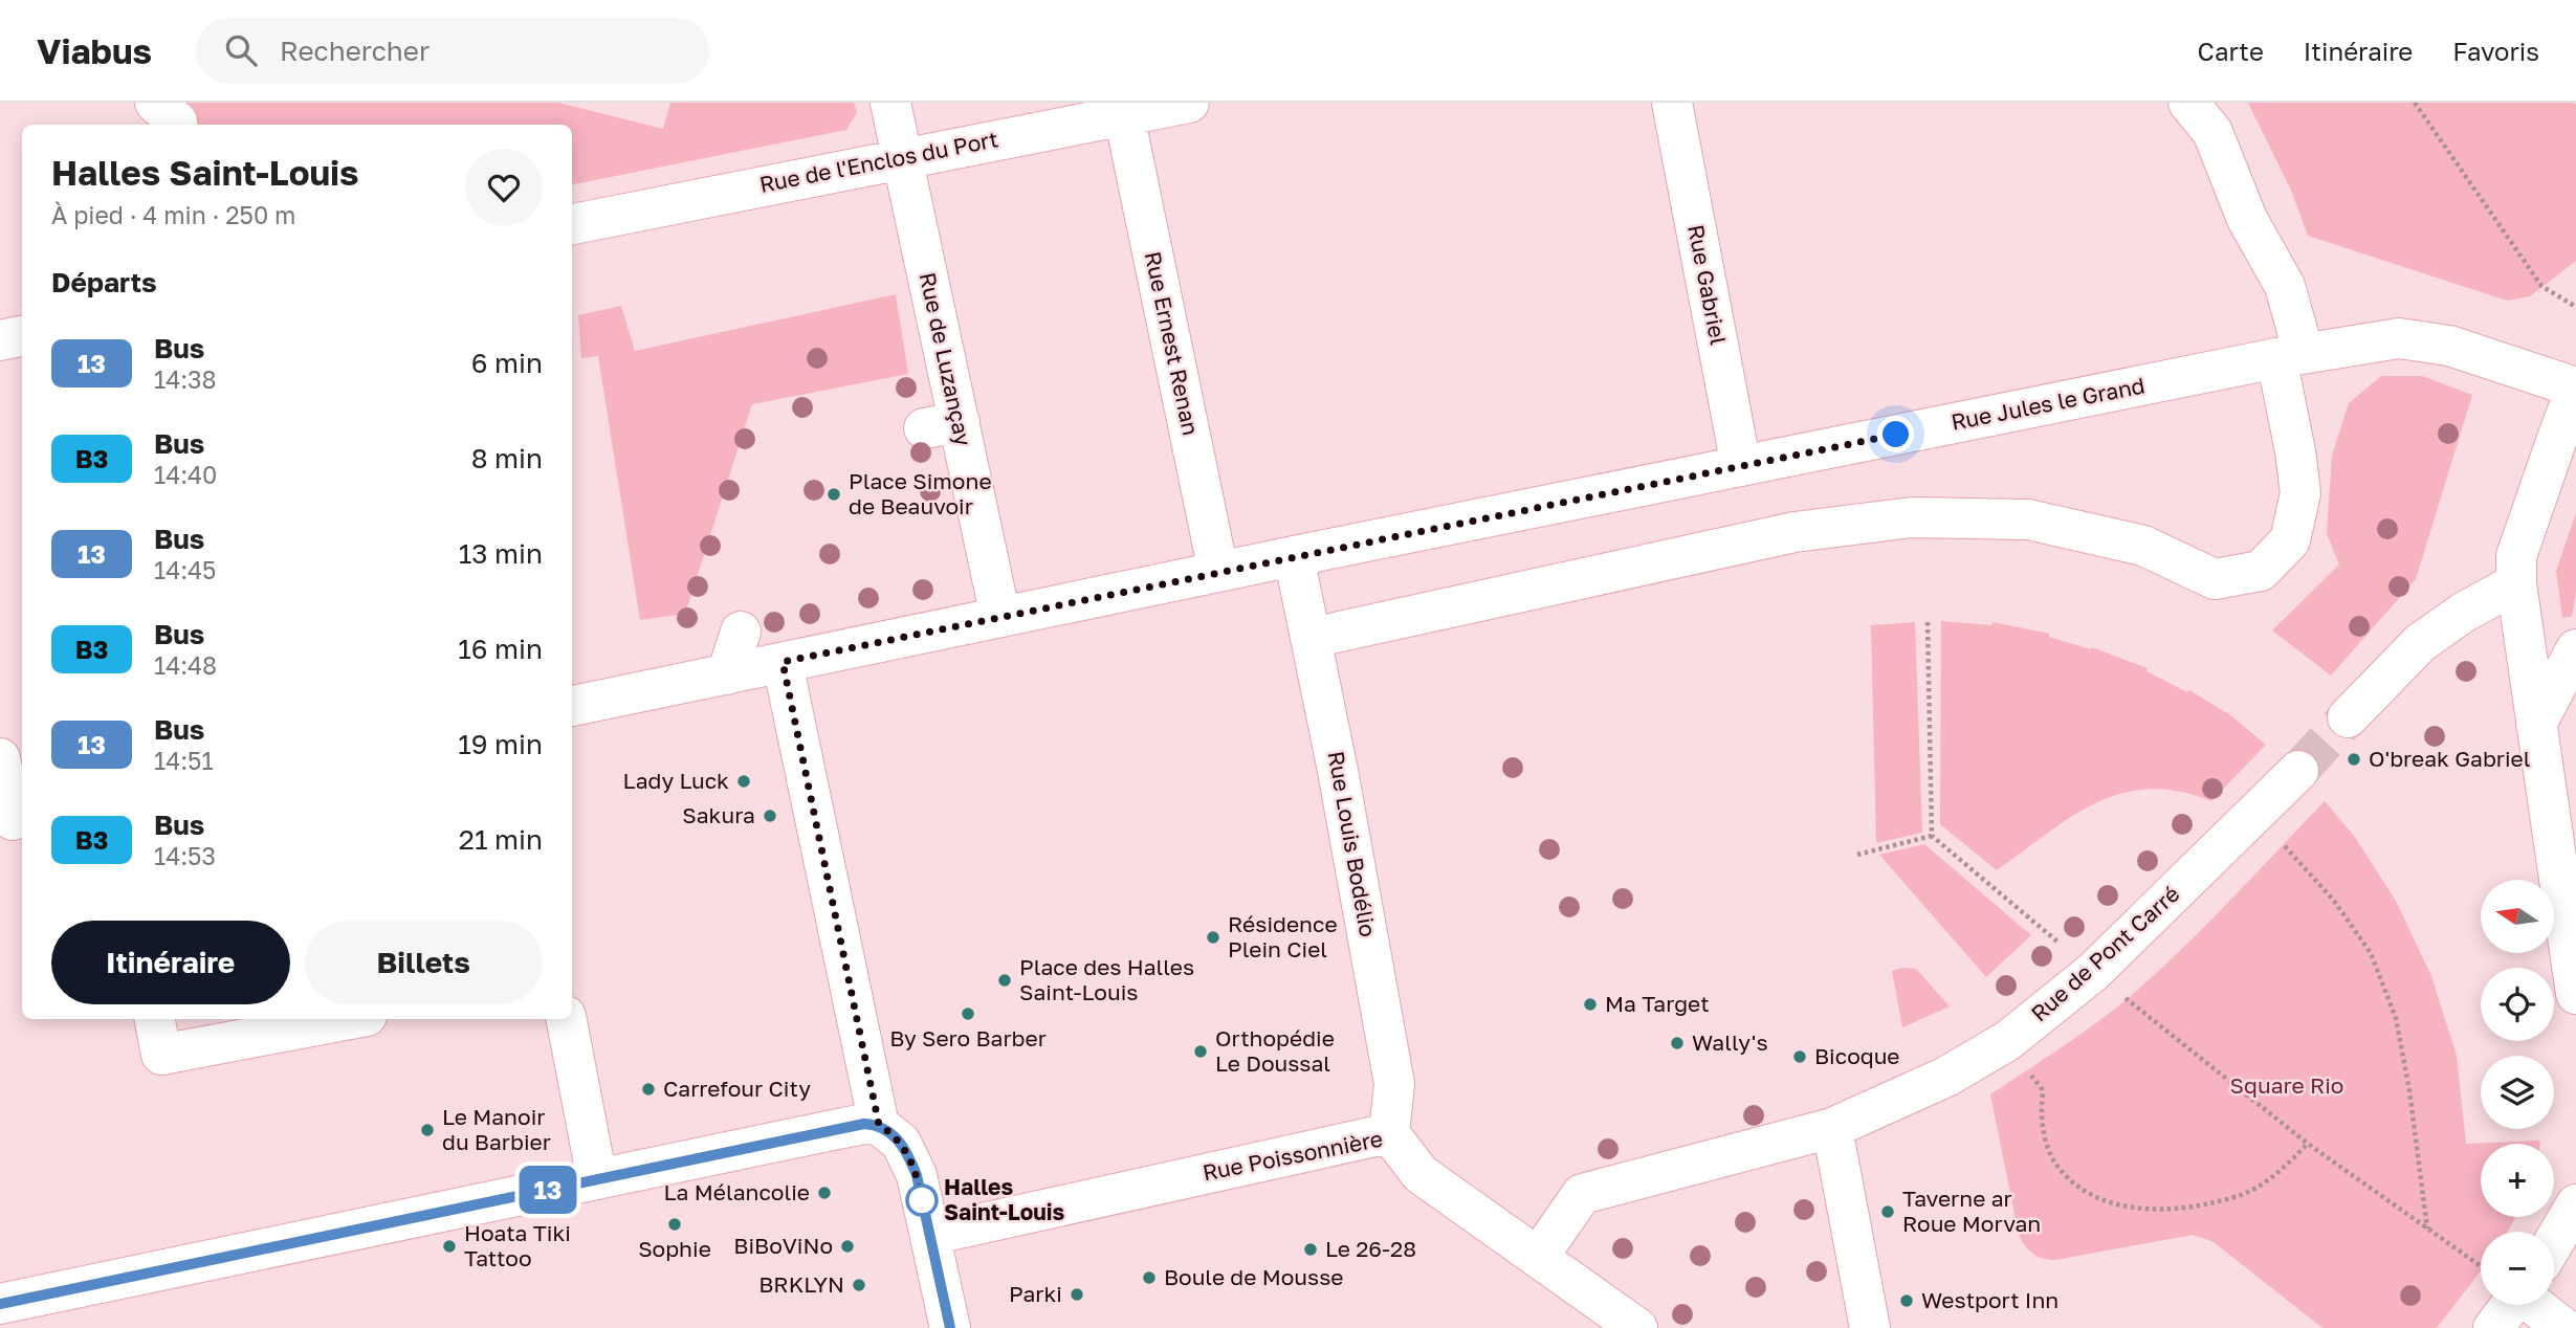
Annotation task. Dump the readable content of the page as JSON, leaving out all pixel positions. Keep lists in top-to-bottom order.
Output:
{
  "streets": {
    "street": [
      "Rue de l'Enclos du Port",
      "Rue Gabriel",
      "Rue Ernest Renan",
      "Rue de Luzançay",
      "Rue Jules le Grand",
      "Rue Louis Bodélio",
      "Rue de Pont Carré",
      "Rue Poissonnière"
    ]
  },
  "crossings": [
    ["Rue de l'Enclos du Port", "Rue Ernest Renan"],
    ["Rue de l'Enclos du Port", "Rue de Luzançay"],
    ["Rue Gabriel", "Rue Jules le Grand"],
    ["Rue Ernest Renan", "Rue Jules le Grand"],
    ["Rue de Luzançay", "Rue Jules le Grand"],
    ["Rue Jules le Grand", "Rue Louis Bodélio"],
    ["Rue Louis Bodélio", "Rue Poissonnière"],
    ["Rue de Pont Carré", "Rue Poissonnière"]
  ],
  "parks": ["Square Rio"],
  "places": [
    "Place Simone de Beauvoir",
    "O'break Gabriel",
    "Lady Luck",
    "Sakura",
    "Résidence Plein Ciel",
    "Place des Halles Saint-Louis",
    "Ma Target",
    "By Sero Barber",
    "Wally's",
    "Orthopédie Le Doussal",
    "Bicoque",
    "Carrefour City",
    "Le Manoir du Barbier",
    "La Mélancolie",
    "Halles Saint-Louis",
    "Taverne ar Roue Morvan",
    "Sophie",
    "Hoata Tiki Tattoo",
    "BiBoViNo",
    "Le 26-28",
    "Boule de Mousse",
    "BRKLYN",
    "Parki",
    "Westport Inn"
  ],
  "lines": ["bus line 13"],
  "north": "left",
  "page": {
    "header": "Viabus",
    "search": "Rechercher",
    "nav": ["Carte", "Itinéraire", "Favoris"],
    "on_map": "13",
    "heading": [
      ["Halles Saint-Louis", "À pied · 4 min · 250 m"],
      "Départs"
    ],
    "list": [
      {
        "mark": "13",
        "name": "Bus",
        "note": "14:38",
        "value": "6 min"
      },
      {
        "mark": "B3",
        "name": "Bus",
        "note": "14:40",
        "value": "8 min"
      },
      {
        "mark": "13",
        "name": "Bus",
        "note": "14:45",
        "value": "13 min"
      },
      {
        "mark": "B3",
        "name": "Bus",
        "note": "14:48",
        "value": "16 min"
      },
      {
        "mark": "13",
        "name": "Bus",
        "note": "14:51",
        "value": "19 min"
      },
      {
        "mark": "B3",
        "name": "Bus",
        "note": "14:53",
        "value": "21 min"
      }
    ],
    "map_buttons": ["+", "−"],
    "buttons": ["Itinéraire", "Billets"]
  }
}
